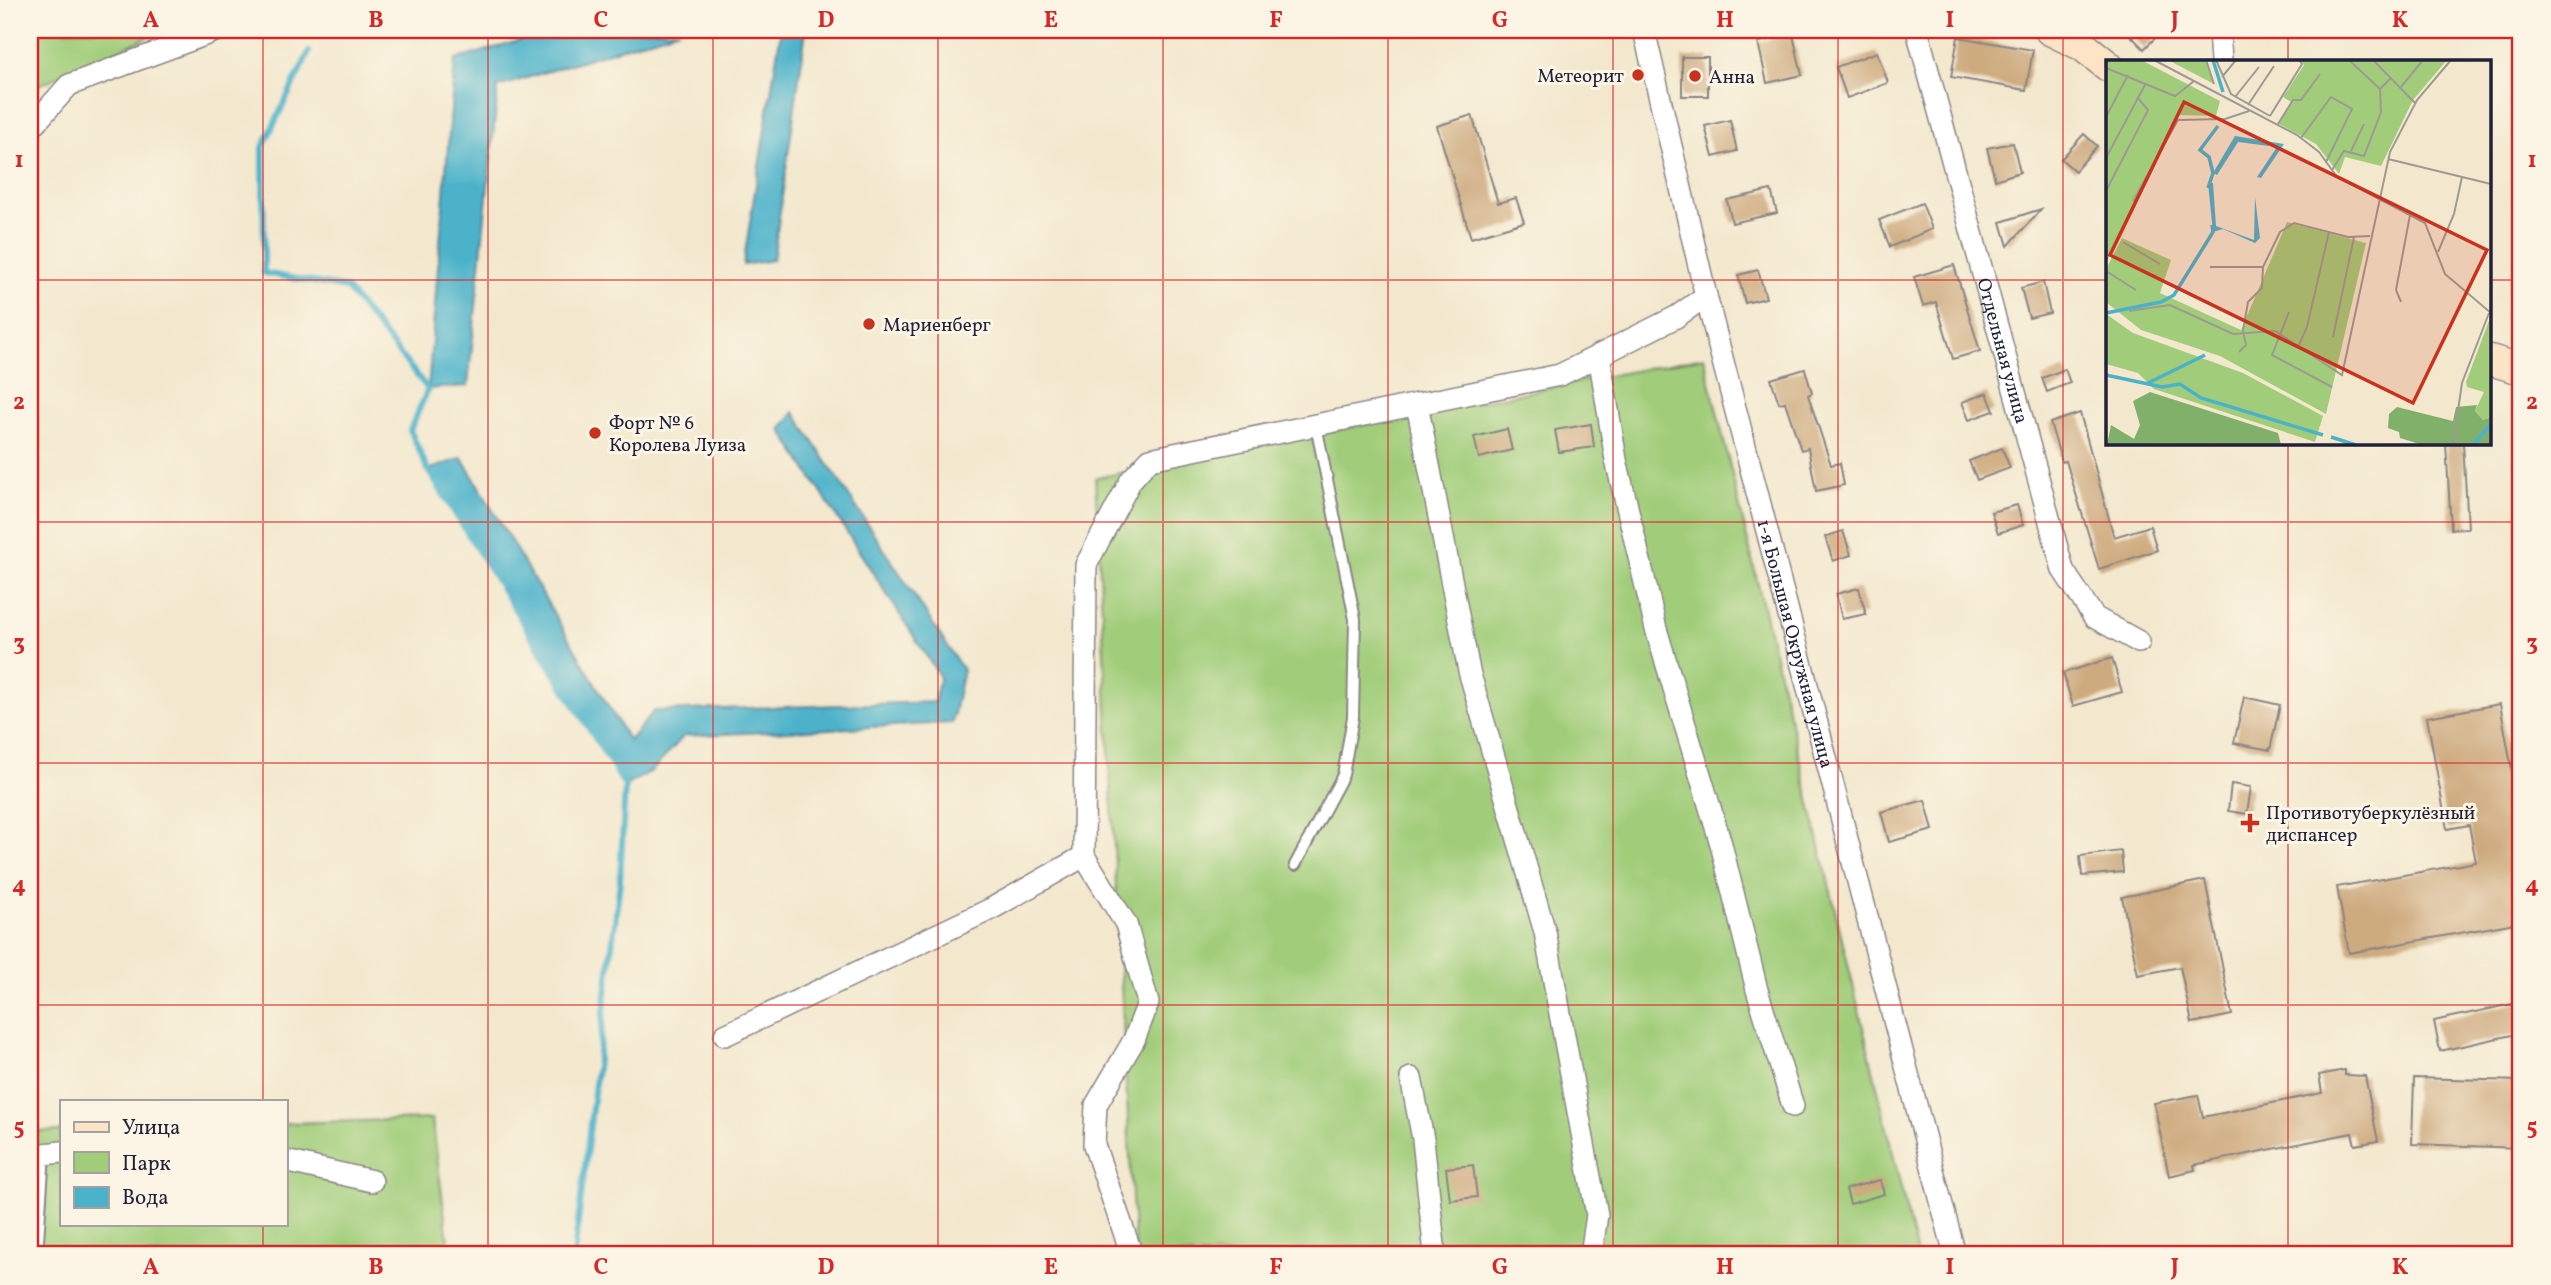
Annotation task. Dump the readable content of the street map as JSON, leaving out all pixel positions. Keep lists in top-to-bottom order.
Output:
{
  "streets": {
    "street": ["Отдельная улица", "1-я Большая Окружная улица"]
  },
  "places": {
    "other": [
      "Метеорит",
      "Анна",
      "Мариенберг",
      "Форт № 6 Королева Луиза"
    ],
    "health": ["Противотуберкулёзный диспансер"]
  },
  "legend": ["Улица", "Парк", "Вода"],
  "grid": {
    "columns": [
      "A",
      "B",
      "C",
      "D",
      "E",
      "F",
      "G",
      "H",
      "I",
      "J",
      "K"
    ],
    "rows": [
      "1",
      "2",
      "3",
      "4",
      "5"
    ]
  }
}
